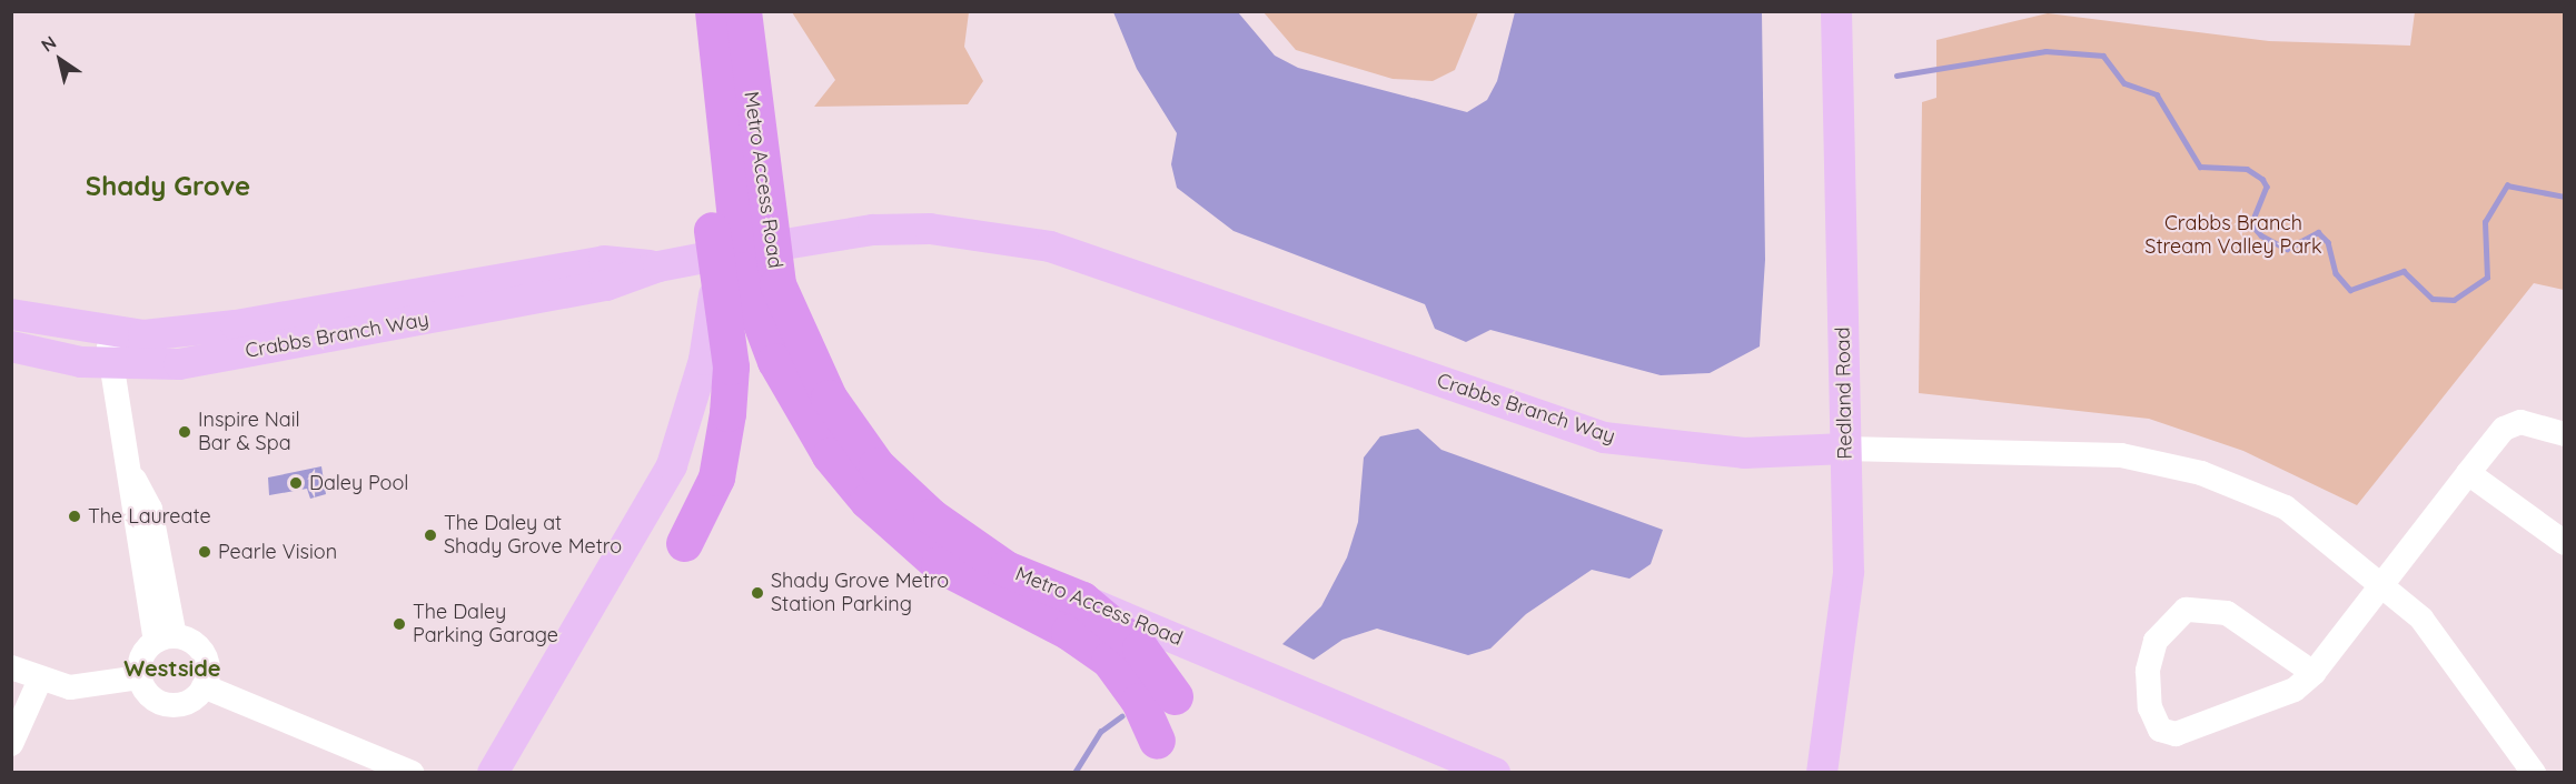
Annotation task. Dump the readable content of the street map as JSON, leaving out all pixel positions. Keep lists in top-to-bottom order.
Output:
{
  "streets": {
    "highway": ["Metro Access Road"],
    "main road": ["Crabbs Branch Way", "Redland Road"]
  },
  "crossings": [
    ["Crabbs Branch Way", "Redland Road"]
  ],
  "districts": ["Shady Grove", "Westside"],
  "parks": ["Crabbs Branch Stream Valley Park"],
  "places": [
    "Inspire Nail Bar & Spa",
    "Daley Pool",
    "The Laureate",
    "The Daley at Shady Grove Metro",
    "Pearle Vision",
    "Shady Grove Metro Station Parking",
    "The Daley Parking Garage"
  ],
  "north": "top left"
}
